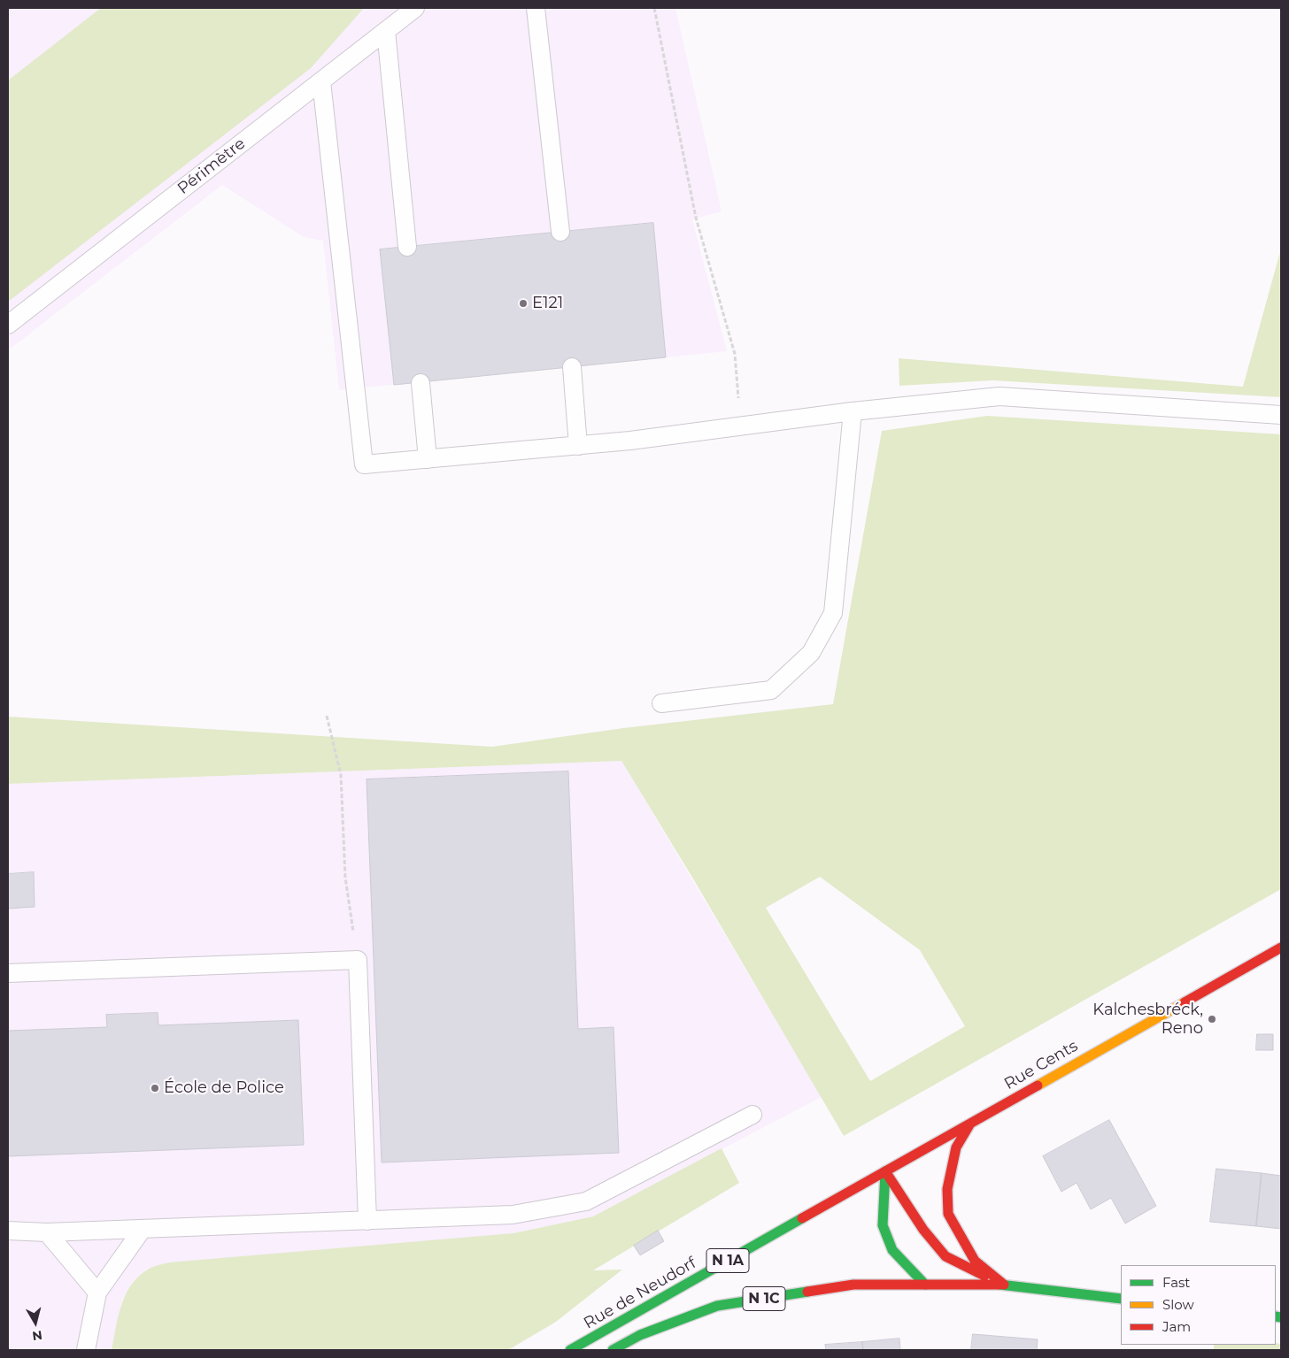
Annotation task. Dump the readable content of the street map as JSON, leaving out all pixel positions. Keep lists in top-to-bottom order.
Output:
{
  "streets": {
    "main road": [
      "Rue Cents",
      "N 1A",
      "Rue de Neudorf",
      "N 1C"
    ],
    "lane": ["Périmètre"]
  },
  "crossings": [
    ["Rue Cents", "Rue de Neudorf"],
    ["Rue Cents", "N 1C"],
    ["Rue de Neudorf", "N 1C"]
  ],
  "places": ["E121", "Kalchesbréck, Reno", "École de Police"],
  "legend": ["Fast", "Slow", "Jam"],
  "north": "bottom"
}
